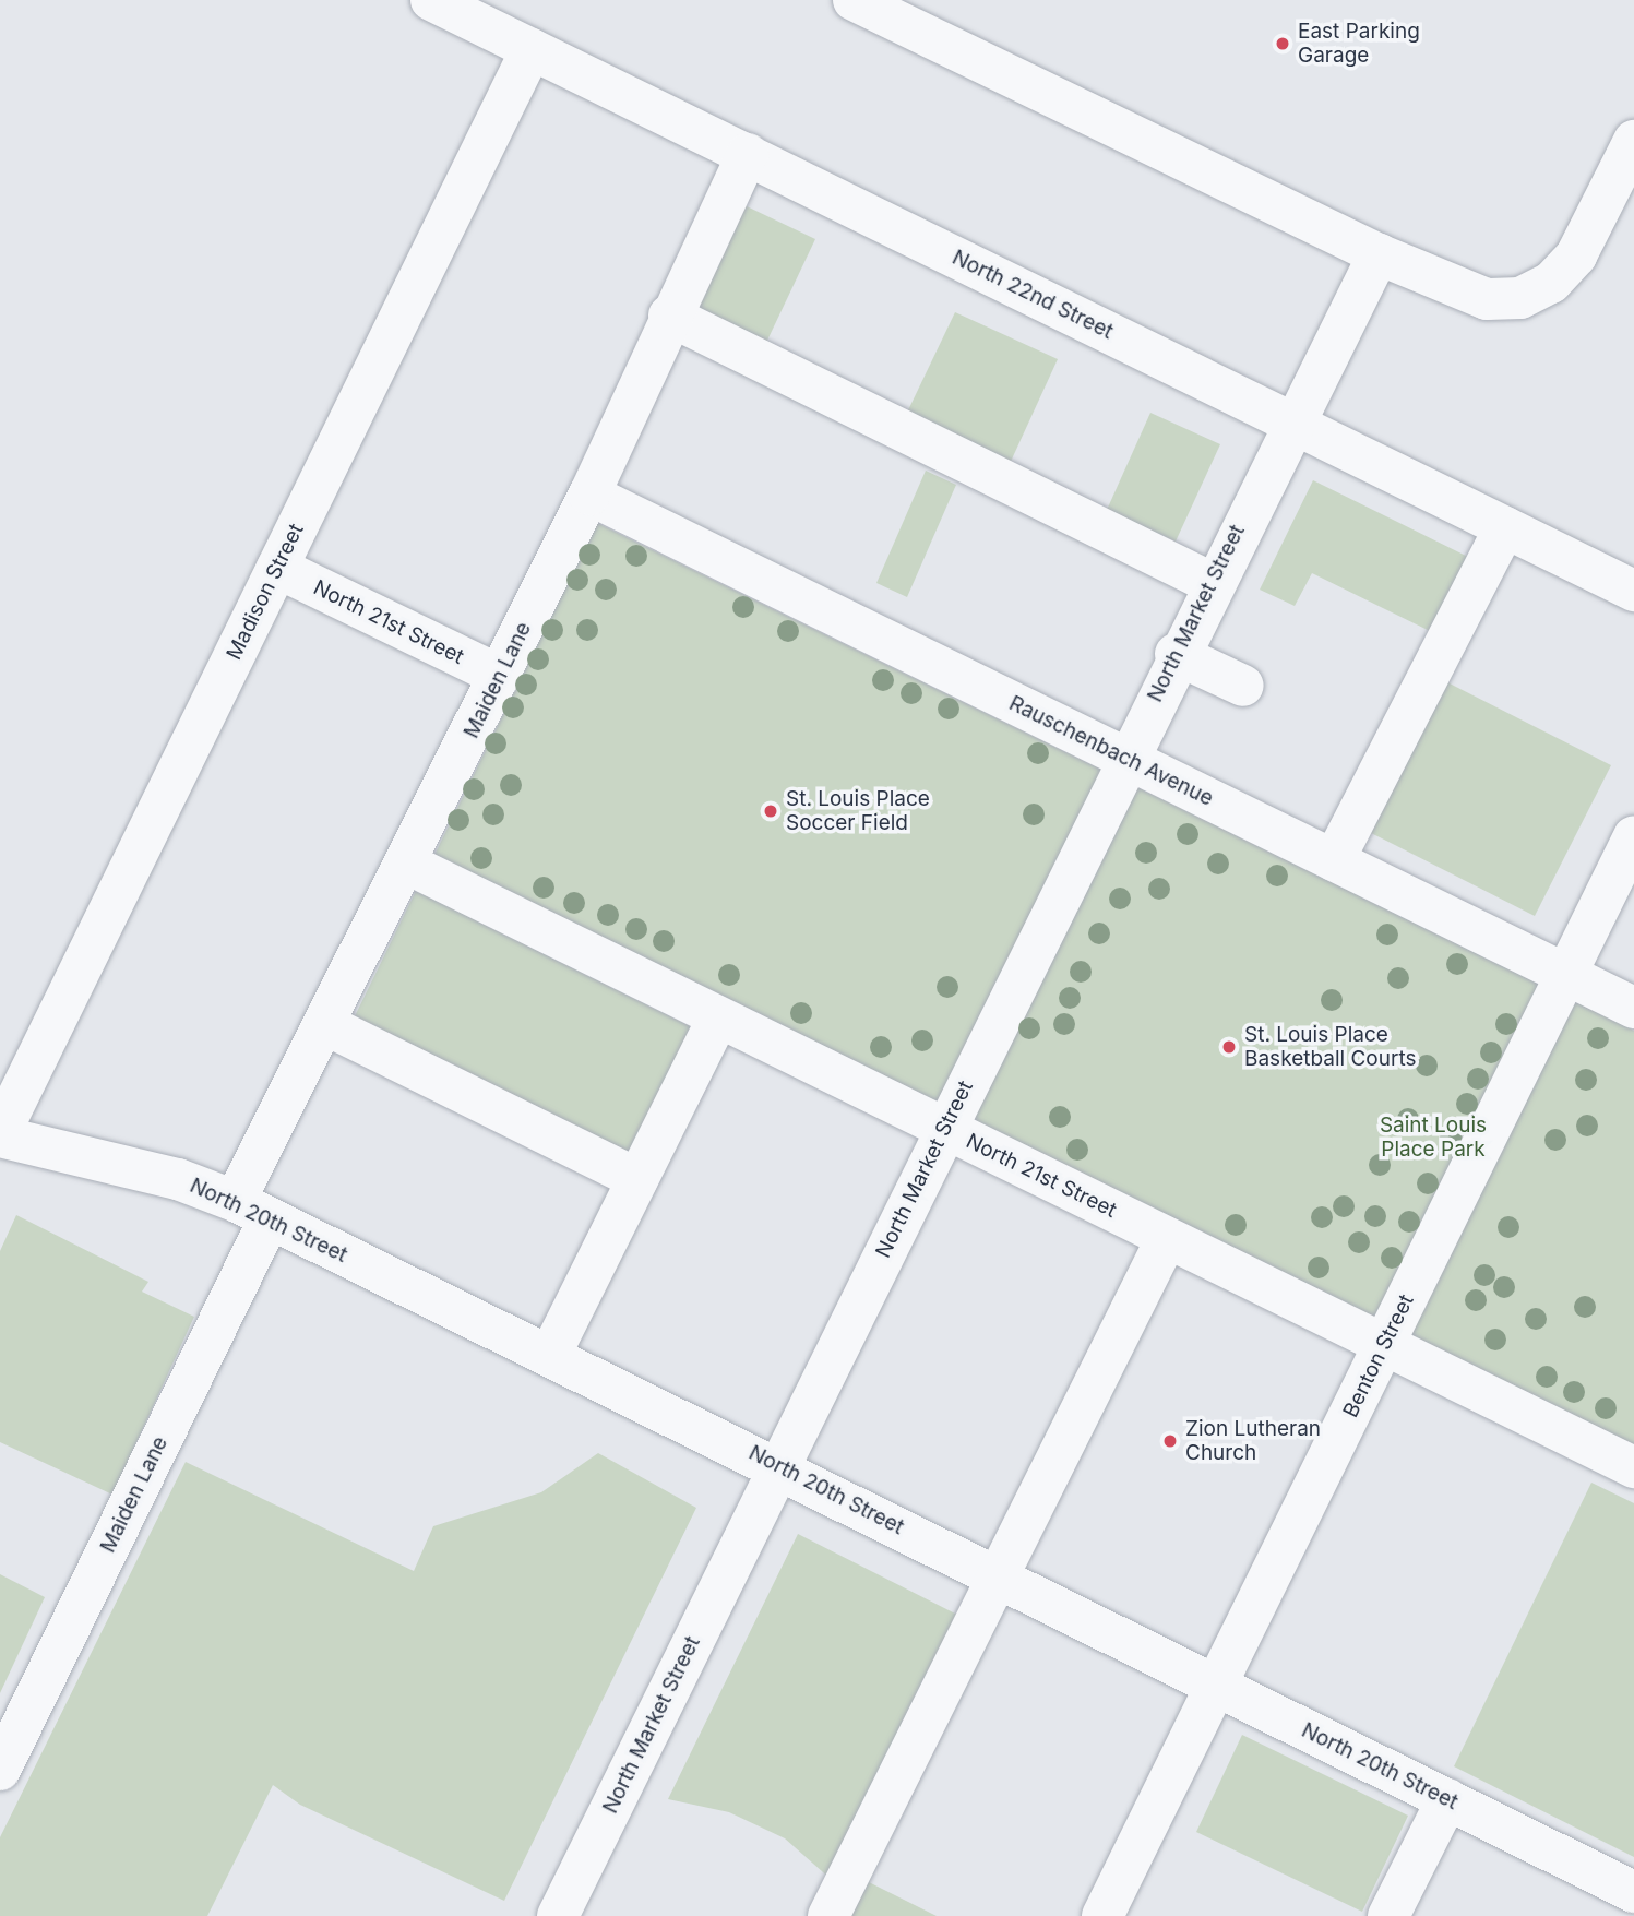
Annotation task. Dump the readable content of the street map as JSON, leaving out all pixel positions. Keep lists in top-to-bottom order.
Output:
{
  "streets": {
    "street": [
      "North 22nd Street",
      "Madison Street",
      "North Market Street",
      "North 21st Street",
      "Maiden Lane",
      "Rauschenbach Avenue",
      "North 20th Street",
      "Benton Street"
    ]
  },
  "crossings": [
    ["North 22nd Street", "Madison Street"],
    ["North 22nd Street", "North Market Street"],
    ["North 22nd Street", "Maiden Lane"],
    ["Madison Street", "North 21st Street"],
    ["Madison Street", "North 20th Street"],
    ["North Market Street", "North 21st Street"],
    ["North Market Street", "Rauschenbach Avenue"],
    ["North Market Street", "North 20th Street"],
    ["North 21st Street", "Maiden Lane"],
    ["North 21st Street", "Benton Street"],
    ["Maiden Lane", "Rauschenbach Avenue"],
    ["Maiden Lane", "North 20th Street"],
    ["Rauschenbach Avenue", "Benton Street"],
    ["North 20th Street", "Benton Street"]
  ],
  "parks": ["Saint Louis Place Park"],
  "places": [
    "East Parking Garage",
    "St. Louis Place Soccer Field",
    "St. Louis Place Basketball Courts",
    "Zion Lutheran Church"
  ]
}
